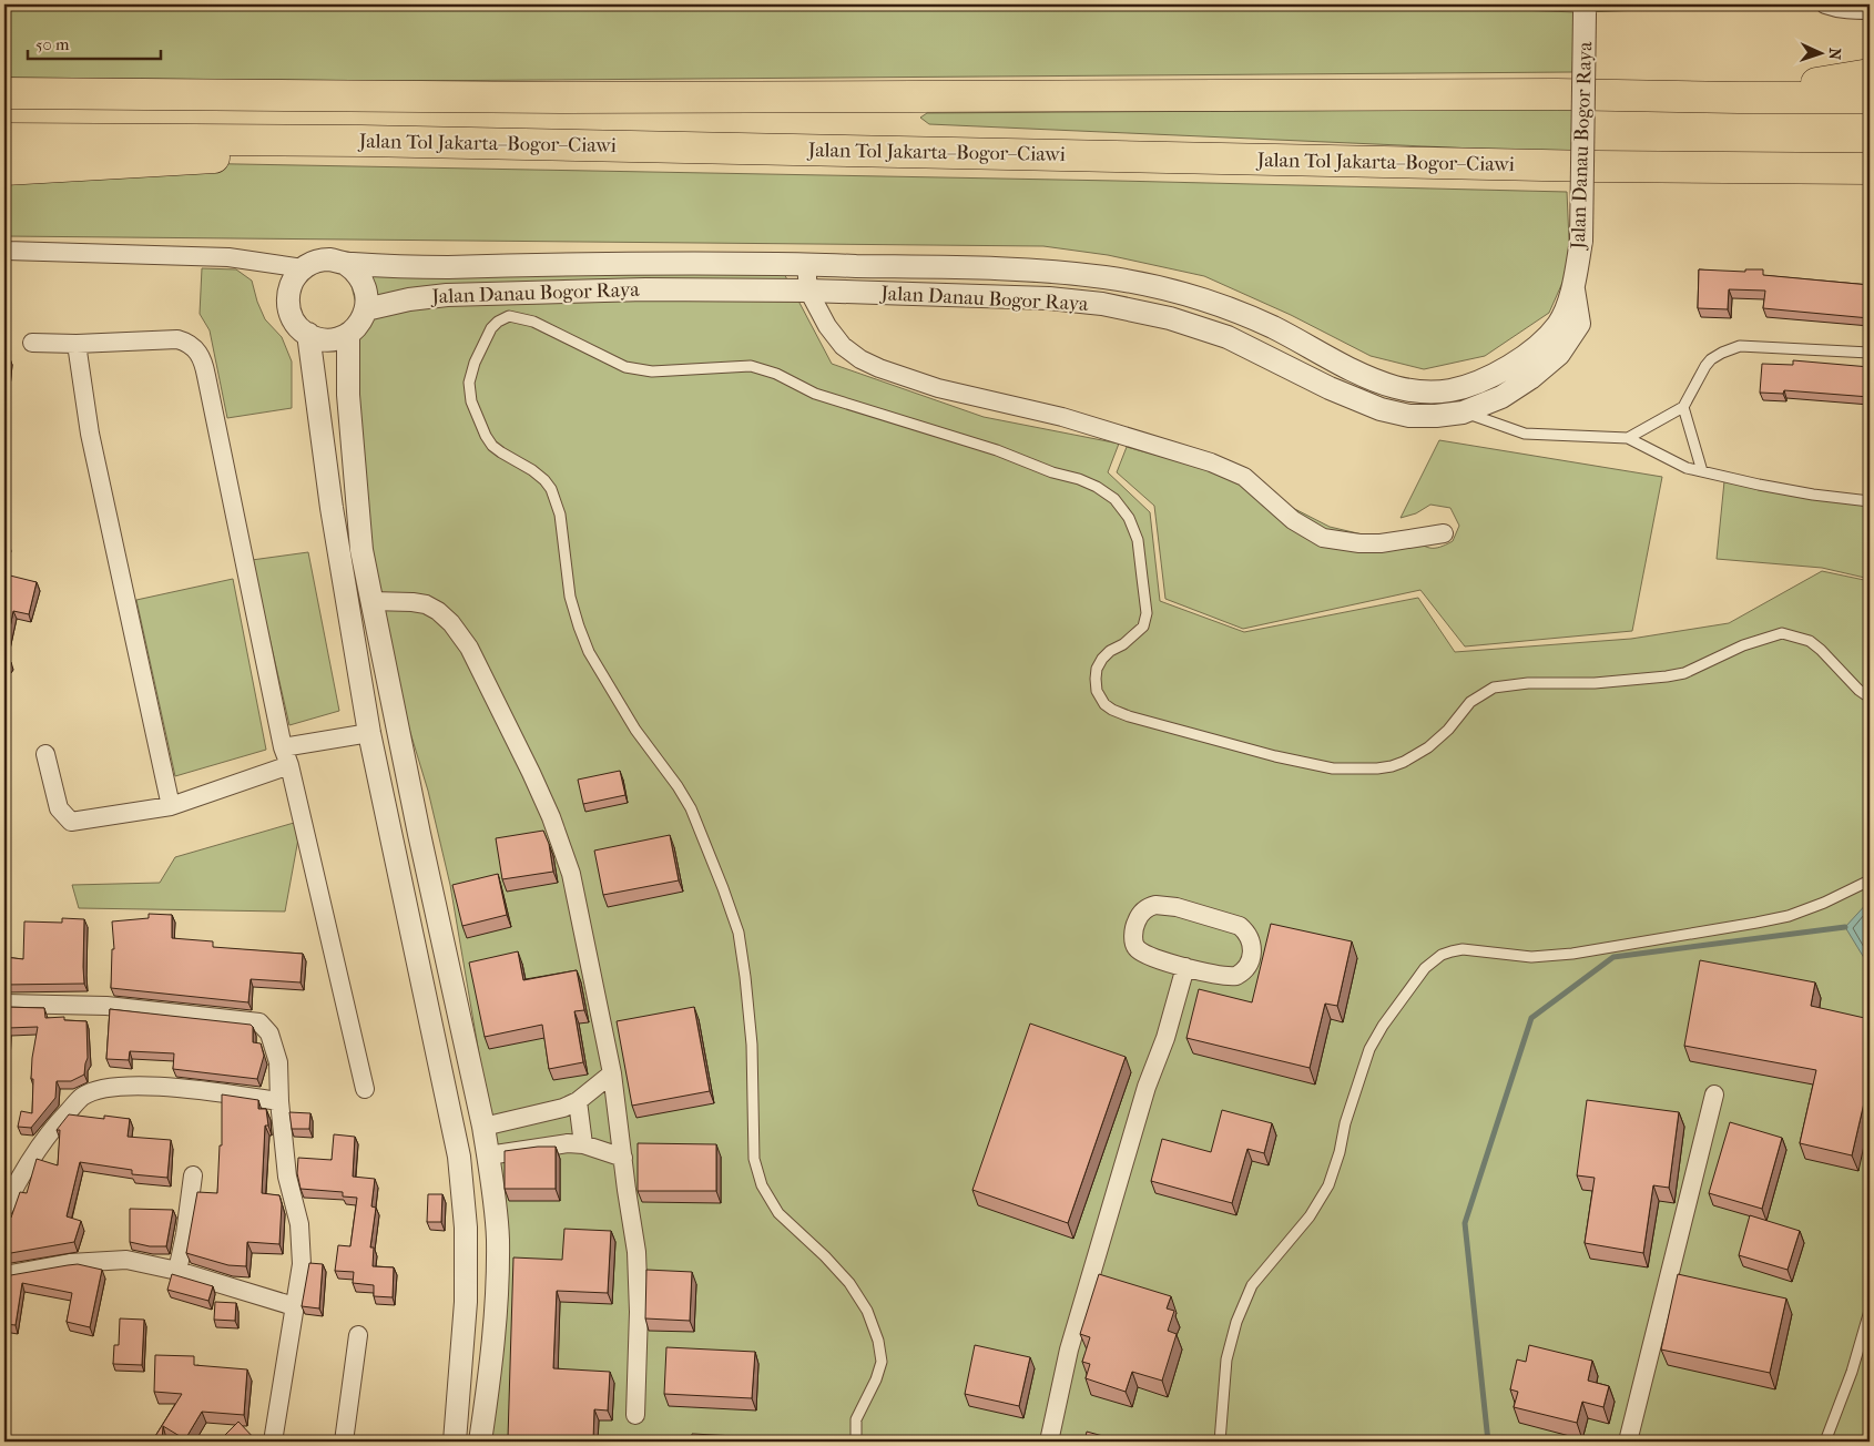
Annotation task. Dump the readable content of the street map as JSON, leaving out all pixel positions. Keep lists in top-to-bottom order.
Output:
{
  "streets": {
    "highway": ["Jalan Tol Jakarta–Bogor–Ciawi"],
    "street": ["Jalan Danau Bogor Raya"]
  },
  "scale_bar": "50 m",
  "north": "right"
}
